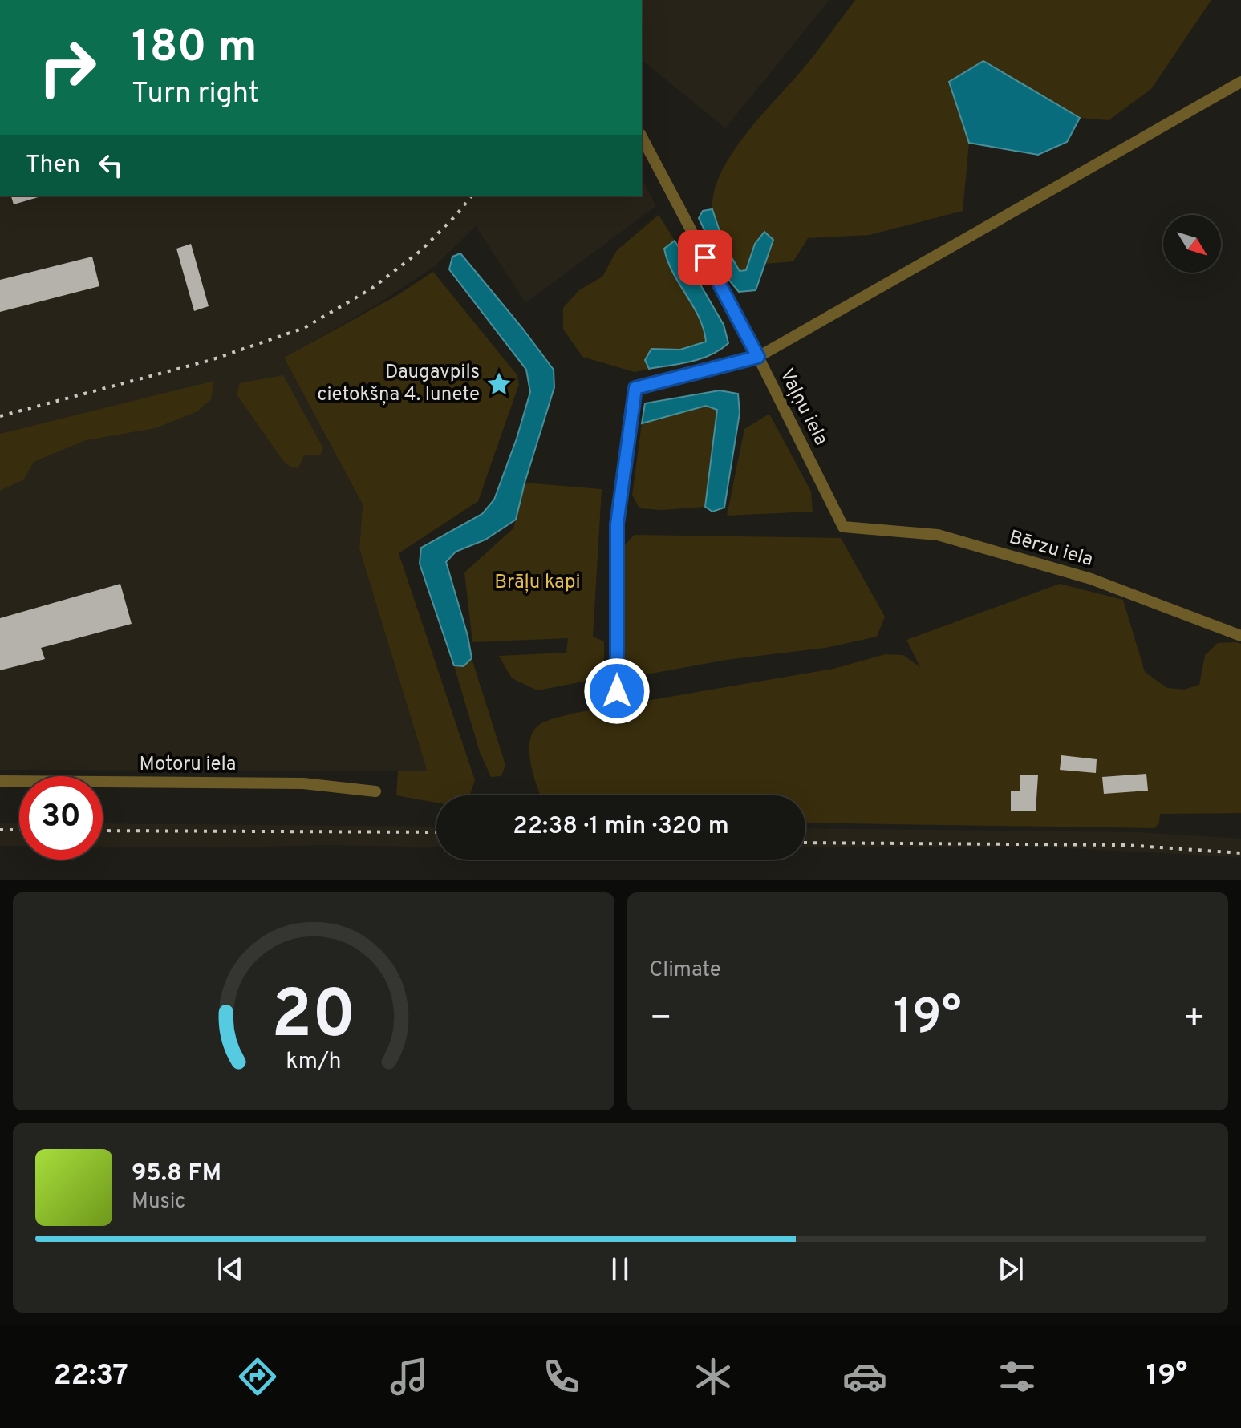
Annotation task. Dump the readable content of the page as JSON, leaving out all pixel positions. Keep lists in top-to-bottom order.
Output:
{
  "streets": {
    "street": ["Vaļņu iela", "Bērzu iela", "Motoru iela"]
  },
  "crossings": [
    ["Vaļņu iela", "Bērzu iela"]
  ],
  "parks": ["Brāļu kapi"],
  "places": {
    "place": ["Daugavpils cietokšņa 4. lunete"]
  },
  "north": "bottom right",
  "page": {
    "turn": ["180 m", "Turn right"],
    "then": "Then",
    "limit": "30",
    "trip": "22:38 · 1 min · 320 m",
    "tile": "Climate",
    "heat": ["−", "19°", "+"],
    "song": ["95.8 FM", "Music"],
    "tabs": ["22:37", "19°"],
    "gauge": ["20", "km/h"]
  }
}
